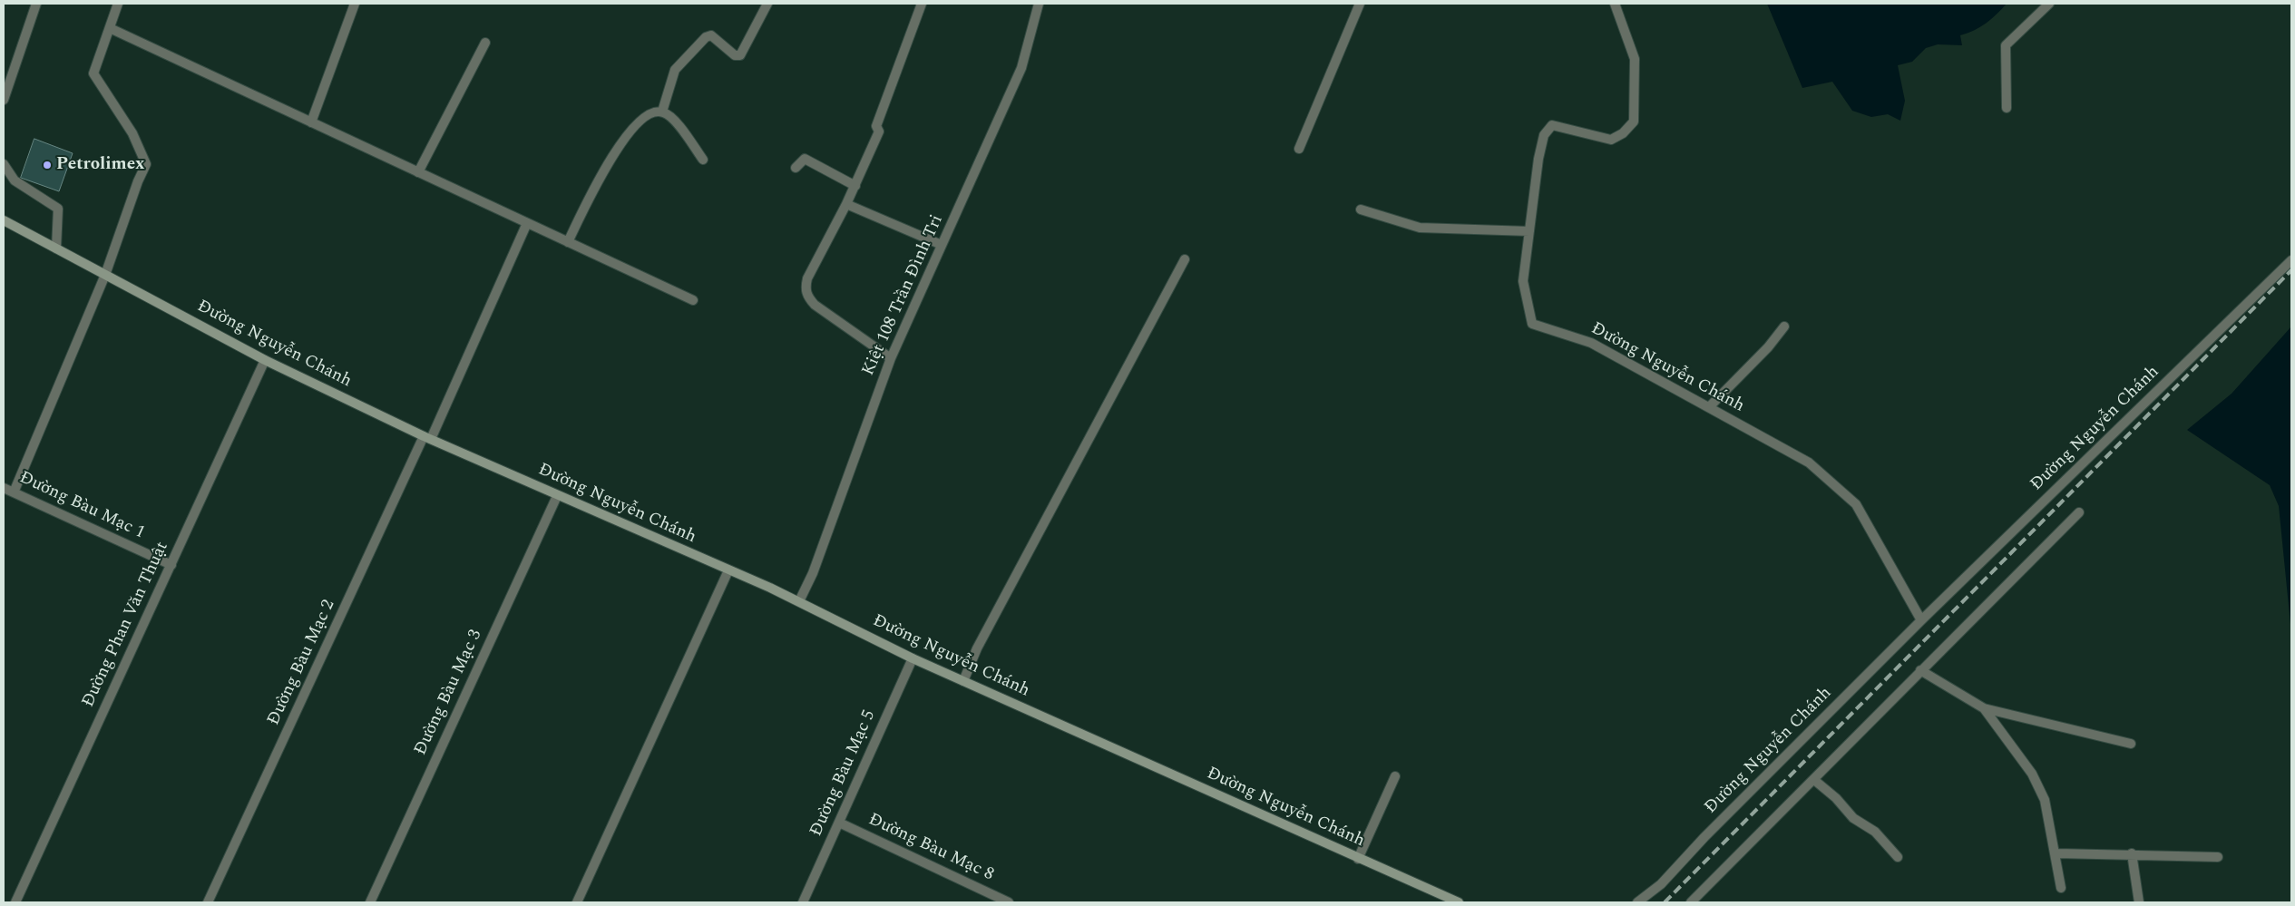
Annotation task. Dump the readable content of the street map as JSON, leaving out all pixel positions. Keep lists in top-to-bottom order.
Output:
{
  "streets": {
    "street": [
      "Kiệt 108 Trần Đình Tri",
      "Đường Nguyễn Chánh",
      "Đường Bàu Mạc 1",
      "Đường Phan Văn Thuật",
      "Đường Bàu Mạc 2",
      "Đường Bàu Mạc 3",
      "Đường Bàu Mạc 5",
      "Đường Bàu Mạc 8"
    ]
  },
  "crossings": [
    ["Kiệt 108 Trần Đình Tri", "Đường Nguyễn Chánh"],
    ["Đường Nguyễn Chánh", "Đường Phan Văn Thuật"],
    ["Đường Nguyễn Chánh", "Đường Bàu Mạc 2"],
    ["Đường Nguyễn Chánh", "Đường Bàu Mạc 3"],
    ["Đường Nguyễn Chánh", "Đường Bàu Mạc 5"],
    ["Đường Bàu Mạc 1", "Đường Phan Văn Thuật"],
    ["Đường Bàu Mạc 5", "Đường Bàu Mạc 8"]
  ],
  "places": ["Petrolimex"]
}
